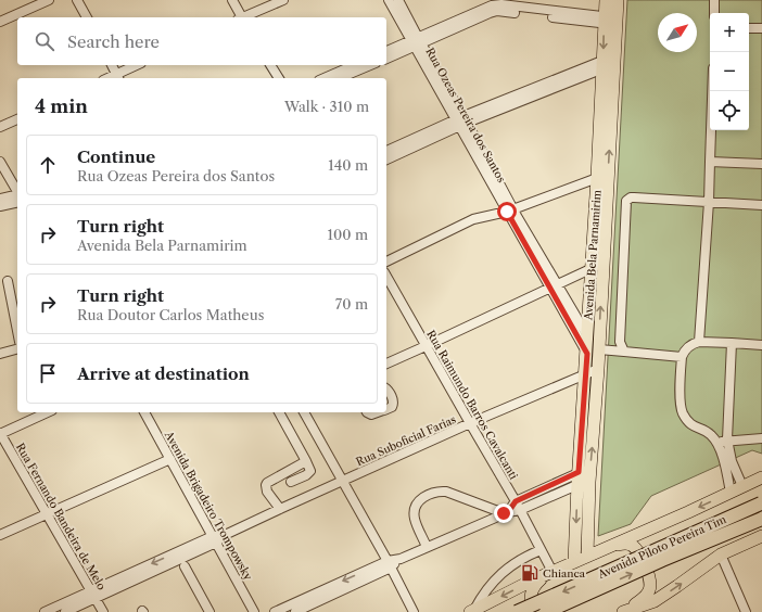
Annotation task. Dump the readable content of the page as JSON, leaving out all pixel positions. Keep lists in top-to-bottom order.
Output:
{
  "streets": {
    "highway": ["Avenida Piloto Pereira Tim"],
    "main road": ["Avenida Bela Parnamirim"],
    "street": [
      "Rua Ozeas Pereira dos Santos",
      "Rua Raimundo Barros Cavalcanti",
      "Rua Suboficial Farias",
      "Avenida Brigadeiro Trompowsky",
      "Rua Fernando Bandeira de Melo"
    ]
  },
  "crossings": [
    ["Rua Ozeas Pereira dos Santos", "Avenida Bela Parnamirim"],
    ["Avenida Bela Parnamirim", "Rua Suboficial Farias"],
    ["Rua Raimundo Barros Cavalcanti", "Rua Suboficial Farias"],
    ["Rua Suboficial Farias", "Avenida Brigadeiro Trompowsky"],
    ["Rua Suboficial Farias", "Rua Fernando Bandeira de Melo"]
  ],
  "places": {
    "fuel station": ["Chianca"]
  },
  "north": "top right",
  "page": {
    "map_buttons": ["+", "−"],
    "search": "Search here",
    "heading": ["4 min", "Walk · 310 m"],
    "list": [
      ["Continue", "Rua Ozeas Pereira dos Santos", "140 m"],
      ["Turn right", "Avenida Bela Parnamirim", "100 m"],
      ["Turn right", "Rua Doutor Carlos Matheus", "70 m"],
      "Arrive at destination"
    ]
  }
}
